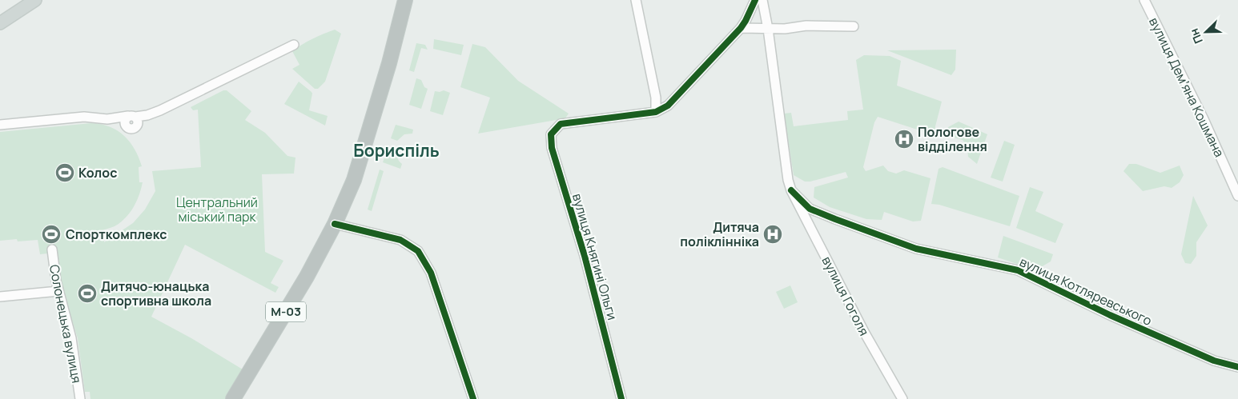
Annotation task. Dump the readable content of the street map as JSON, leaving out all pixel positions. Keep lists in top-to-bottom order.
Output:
{
  "streets": {
    "highway": ["М-03"],
    "street": [
      "вулиця Демʼяна Кошмана",
      "вулиця Княгині Ольги",
      "вулиця Котляревського",
      "вулиця Гоголя",
      "Солонецька вулиця"
    ]
  },
  "crossings": [
    ["вулиця Котляревського", "вулиця Гоголя"]
  ],
  "districts": ["Бориспіль"],
  "parks": ["Центральний міський парк"],
  "places": {
    "hospital": ["Пологове відділення", "Дитяча поліклінніка"],
    "sports": ["Колос", "Спорткомплекс", "Дитячо-юнацька спортивна школа"]
  },
  "north": "bottom left"
}
